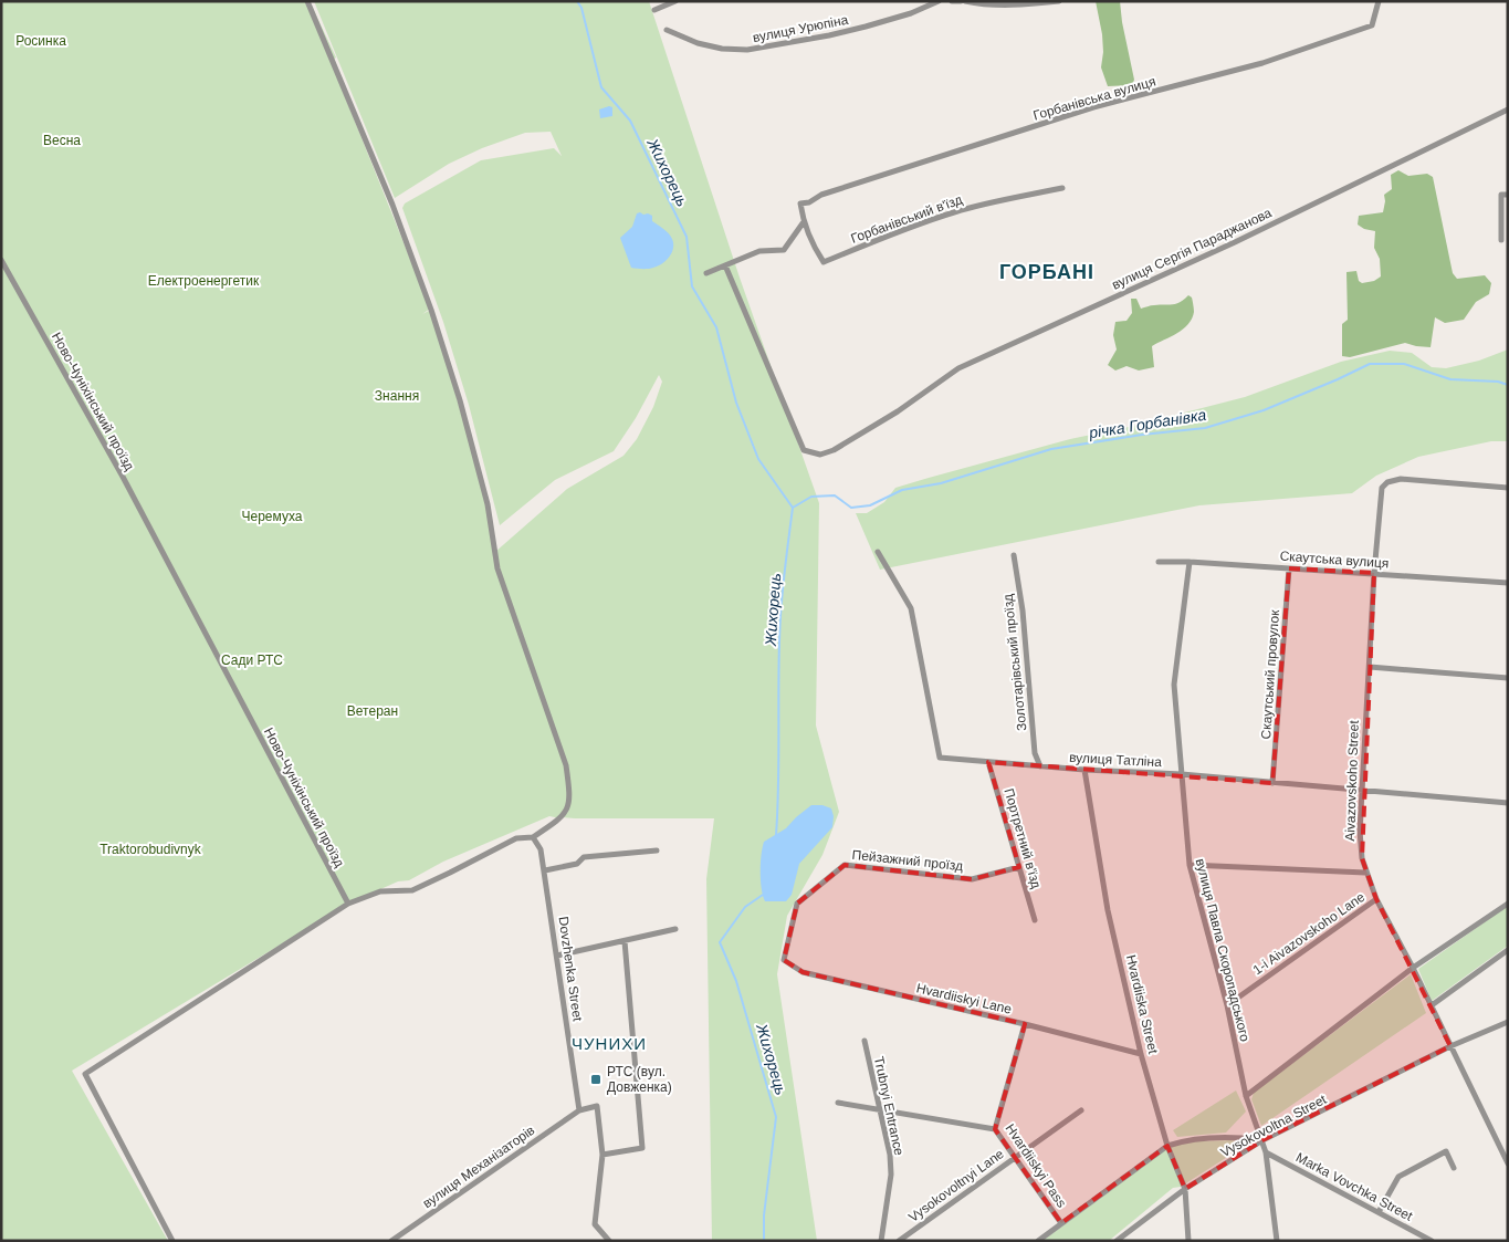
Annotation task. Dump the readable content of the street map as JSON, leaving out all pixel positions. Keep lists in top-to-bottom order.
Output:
{
  "streets": {
    "street": [
      "вулиця Урюпіна",
      "Горбанівська вулиця",
      "Горбанівський в'їзд",
      "вулиця Сергія Параджанова",
      "Ново-Чуніхінський проїзд",
      "Скаутська вулиця",
      "Золотарівський проїзд",
      "Скаутський провулок",
      "вулиця Татліна",
      "Aivazovskoho Street",
      "Портретний в'їзд",
      "Пейзажний проїзд",
      "1-i Aivazovskoho Lane",
      "вулиця Павла Скоропадського",
      "Dovzhenka Street",
      "Hvardiiskyi Lane",
      "Hvardiiska Street",
      "Trubnyi Entrance",
      "Vysokovoltna Street",
      "Hvardiiskyi Pass",
      "вулиця Механізаторів",
      "Vysokovoltnyi Lane",
      "Marka Vovchka Street"
    ]
  },
  "crossings": [
    ["Горбанівська вулиця", "Горбанівський в'їзд"],
    ["Скаутська вулиця", "Скаутський провулок"],
    ["Скаутська вулиця", "Aivazovskoho Street"],
    ["Скаутська вулиця", "вулиця Павла Скоропадського"],
    ["Золотарівський проїзд", "вулиця Татліна"],
    ["Скаутський провулок", "вулиця Татліна"],
    ["вулиця Татліна", "Aivazovskoho Street"],
    ["вулиця Татліна", "Портретний в'їзд"],
    ["вулиця Татліна", "вулиця Павла Скоропадського"],
    ["вулиця Татліна", "Hvardiiska Street"],
    ["Aivazovskoho Street", "1-i Aivazovskoho Lane"],
    ["Aivazovskoho Street", "Vysokovoltna Street"],
    ["Портретний в'їзд", "Пейзажний проїзд"],
    ["Пейзажний проїзд", "Hvardiiskyi Lane"],
    ["1-i Aivazovskoho Lane", "вулиця Павла Скоропадського"],
    ["вулиця Павла Скоропадського", "Vysokovoltna Street"],
    ["вулиця Павла Скоропадського", "Marka Vovchka Street"],
    ["Dovzhenka Street", "вулиця Механізаторів"],
    ["Hvardiiskyi Lane", "Hvardiiska Street"],
    ["Hvardiiskyi Lane", "Hvardiiskyi Pass"],
    ["Hvardiiska Street", "Vysokovoltna Street"],
    ["Hvardiiskyi Pass", "Vysokovoltnyi Lane"]
  ],
  "districts": ["ГОРБАНІ", "ЧУНИХИ"],
  "water": ["Жихорець", "річка Горбанівка"],
  "parks": [
    "Росинка",
    "Весна",
    "Електроенергетик",
    "Знання",
    "Черемуха",
    "Сади РТС",
    "Ветеран",
    "Traktorobudivnyk"
  ],
  "places": {
    "transit": ["РТС (вул. Довженка)"]
  }
}
